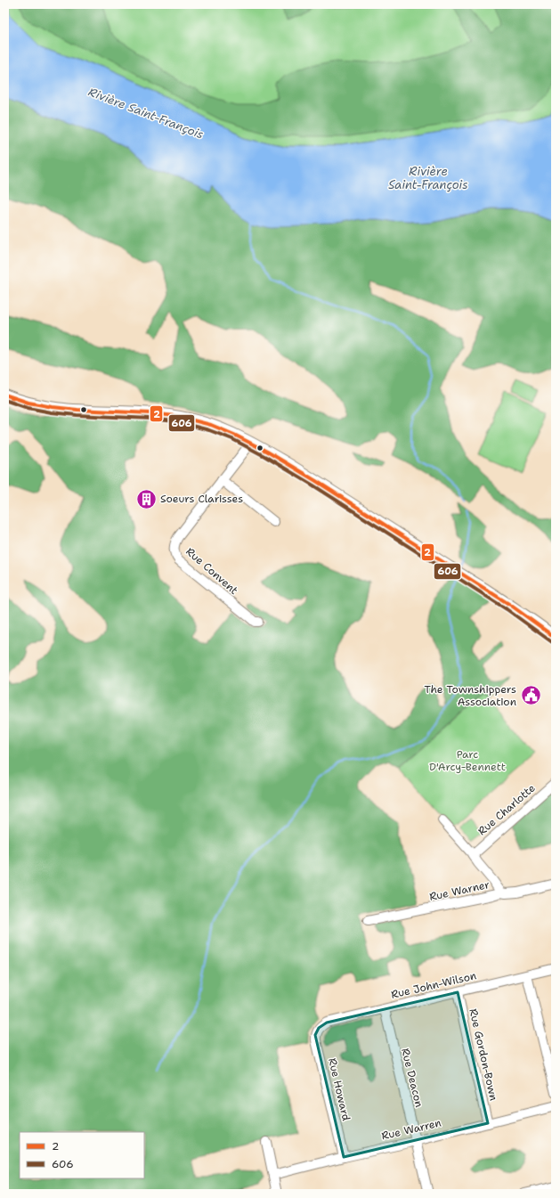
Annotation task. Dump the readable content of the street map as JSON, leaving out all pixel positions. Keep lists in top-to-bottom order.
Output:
{
  "streets": {
    "street": [
      "Rue Convent",
      "Rue Charlotte",
      "Rue Warner",
      "Rue John-Wilson",
      "Rue Gordon-Bown",
      "Rue Deacon",
      "Rue Howard",
      "Rue Warren"
    ]
  },
  "crossings": [
    ["Rue John-Wilson", "Rue Gordon-Bown"],
    ["Rue John-Wilson", "Rue Deacon"],
    ["Rue John-Wilson", "Rue Howard"],
    ["Rue Gordon-Bown", "Rue Warren"],
    ["Rue Deacon", "Rue Warren"],
    ["Rue Howard", "Rue Warren"]
  ],
  "water": ["Rivière Saint-François"],
  "parks": ["Parc D'Arcy-Bennett"],
  "places": {
    "building": ["Soeurs Clarisses"],
    "public building": ["The Townshippers Association"]
  },
  "lines": ["transit line 2", "transit line 606"],
  "legend": ["2", "606"]
}
